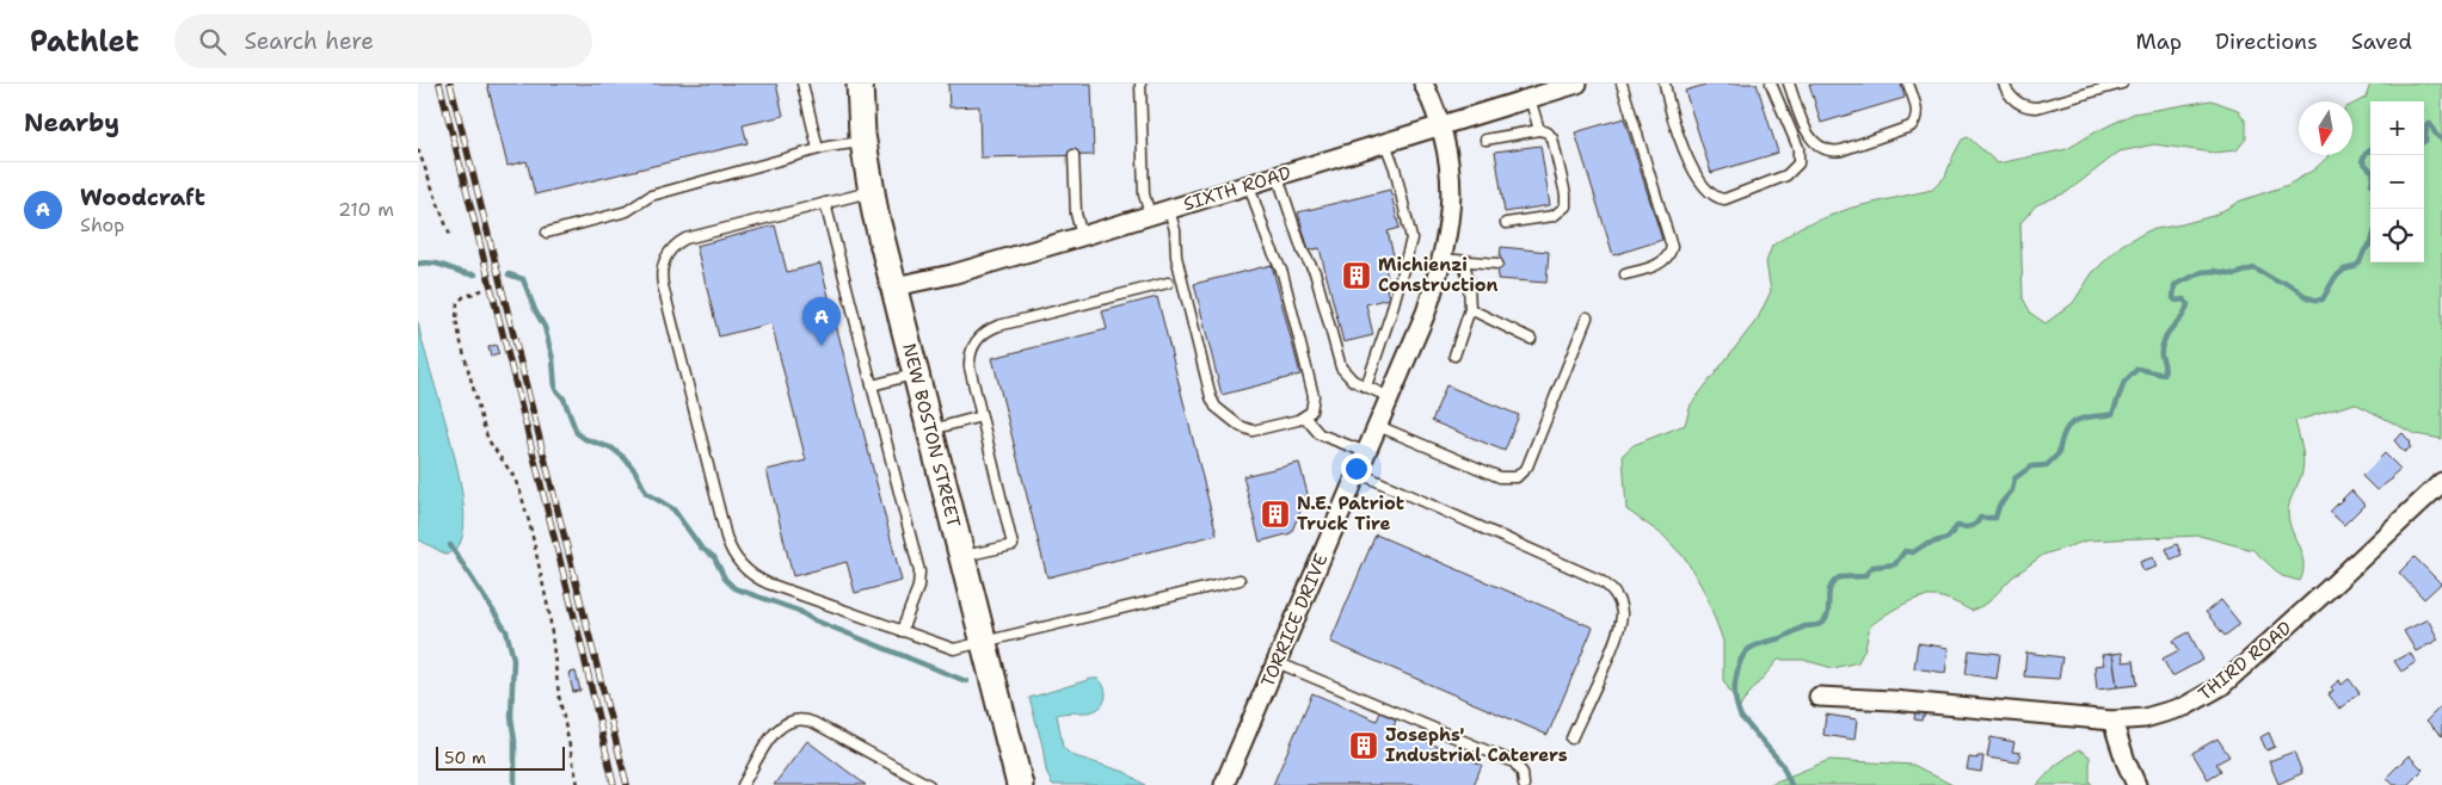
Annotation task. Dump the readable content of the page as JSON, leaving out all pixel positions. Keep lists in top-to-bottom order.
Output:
{
  "streets": {
    "main road": ["NEW BOSTON STREET"],
    "street": ["SIXTH ROAD", "TORRICE DRIVE", "THIRD ROAD"]
  },
  "crossings": [
    ["SIXTH ROAD", "NEW BOSTON STREET"],
    ["SIXTH ROAD", "TORRICE DRIVE"]
  ],
  "places": {
    "building": ["Michienzi Construction", "N.E. Patriot Truck Tire", "Josephs' Industrial Caterers"]
  },
  "scale_bar": "50 m",
  "north": "bottom",
  "page": {
    "header": "Pathlet",
    "search": "Search here",
    "nav": ["Map", "Directions", "Saved"],
    "heading": "Nearby",
    "map_buttons": ["+", "−"],
    "list": [
      {
        "mark": "A",
        "name": "Woodcraft",
        "note": "Shop",
        "value": "210 m"
      }
    ],
    "pins": "A",
    "scale": "50 m"
  }
}
